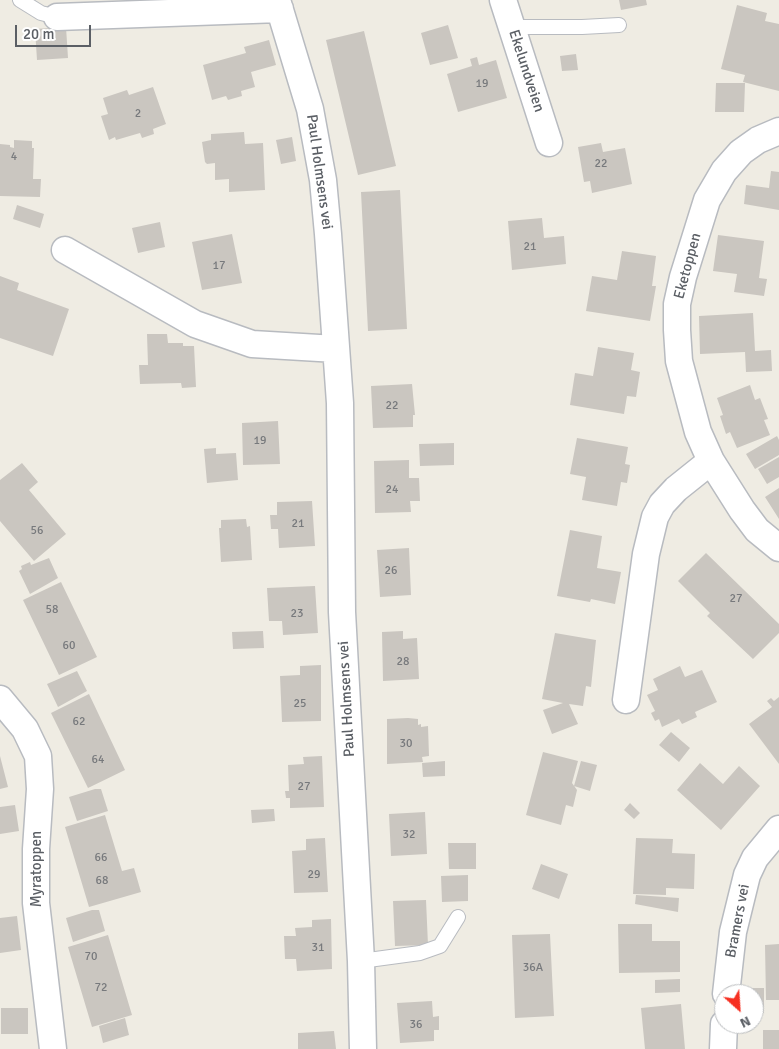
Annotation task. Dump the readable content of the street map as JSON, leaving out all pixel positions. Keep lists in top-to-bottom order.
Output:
{
  "streets": {
    "street": [
      "Ekelundveien",
      "Paul Holmsens vei",
      "Eketoppen",
      "Myratoppen",
      "Bramers vei"
    ]
  },
  "house_numbers": [
    "19",
    "2",
    "4",
    "22",
    "21",
    "17",
    "22",
    "19",
    "24",
    "21",
    "56",
    "26",
    "27",
    "58",
    "23",
    "60",
    "28",
    "25",
    "62",
    "30",
    "64",
    "27",
    "32",
    "66",
    "29",
    "68",
    "31",
    "70",
    "36A",
    "72",
    "36"
  ],
  "scale_bar": "20 m",
  "north": "bottom right"
}
